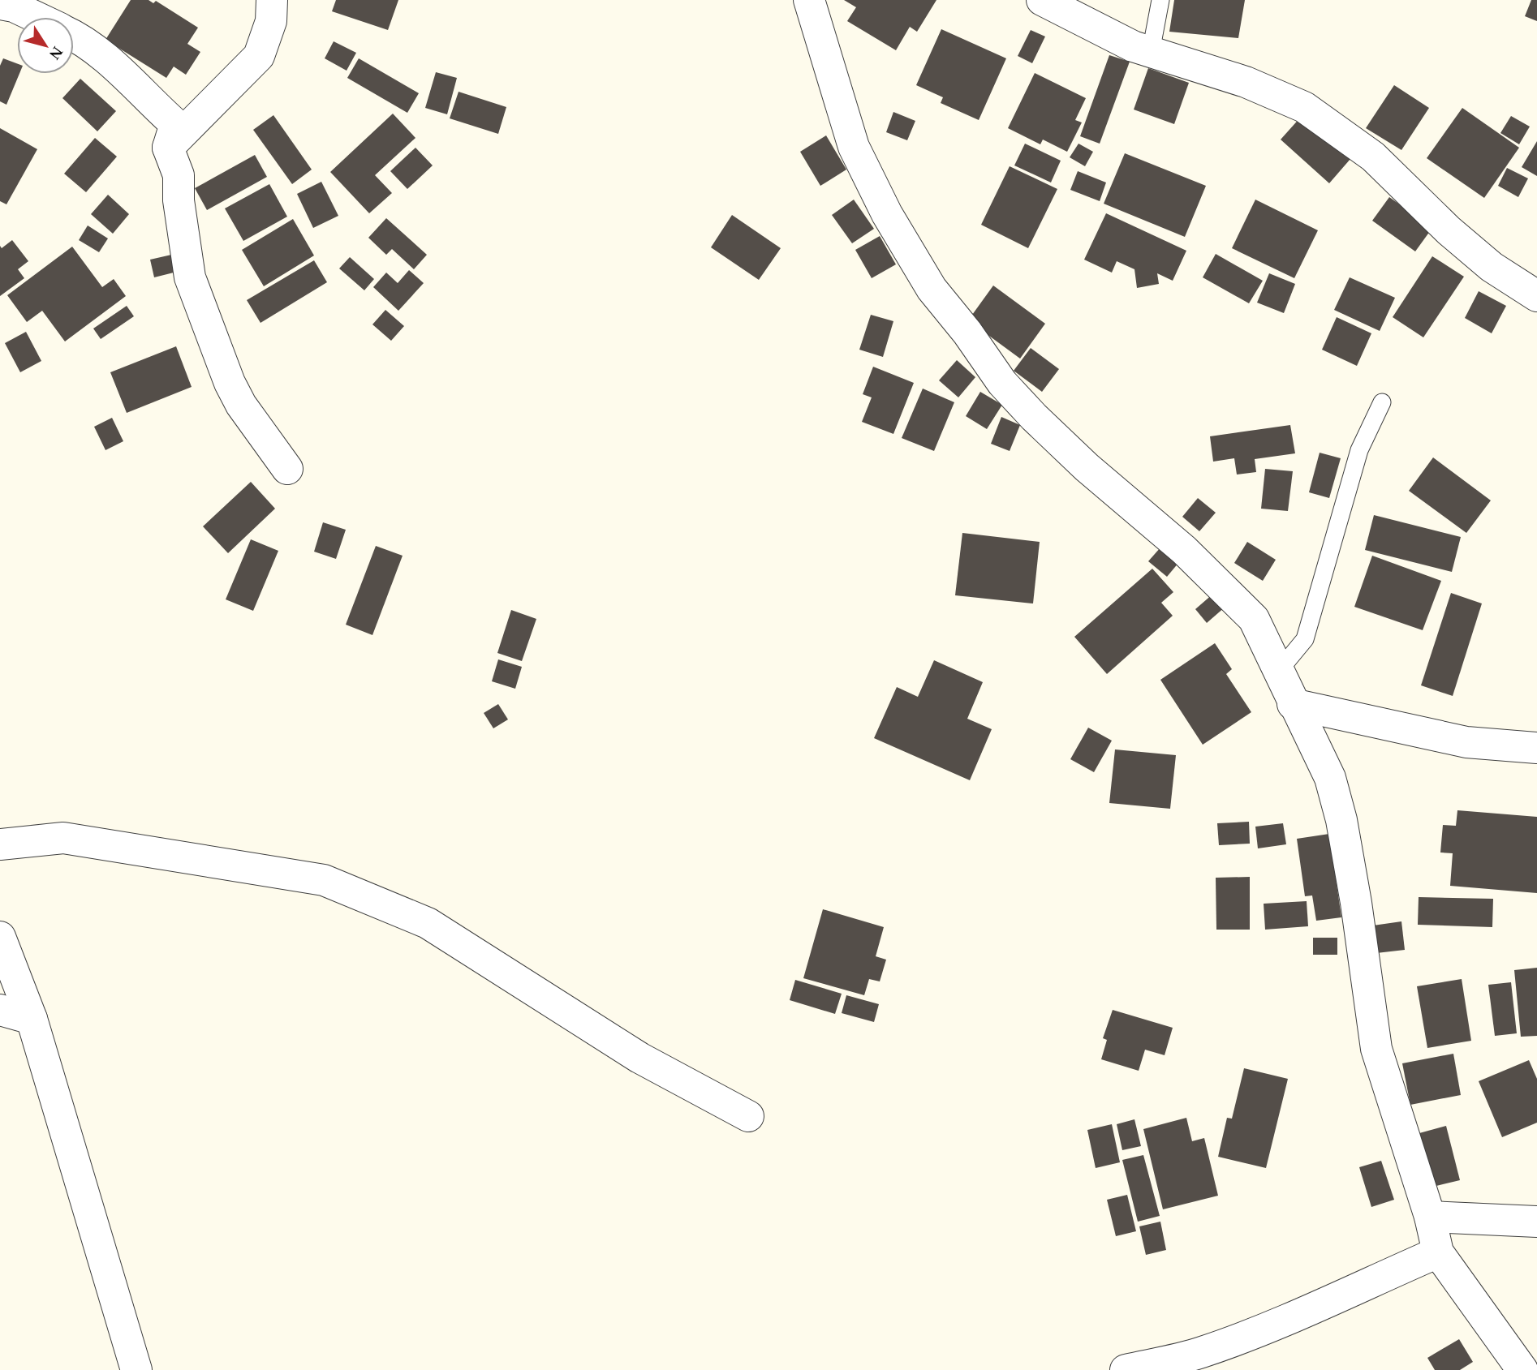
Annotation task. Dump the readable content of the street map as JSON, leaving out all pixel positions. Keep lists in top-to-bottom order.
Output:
{
  "north": "bottom right"
}
